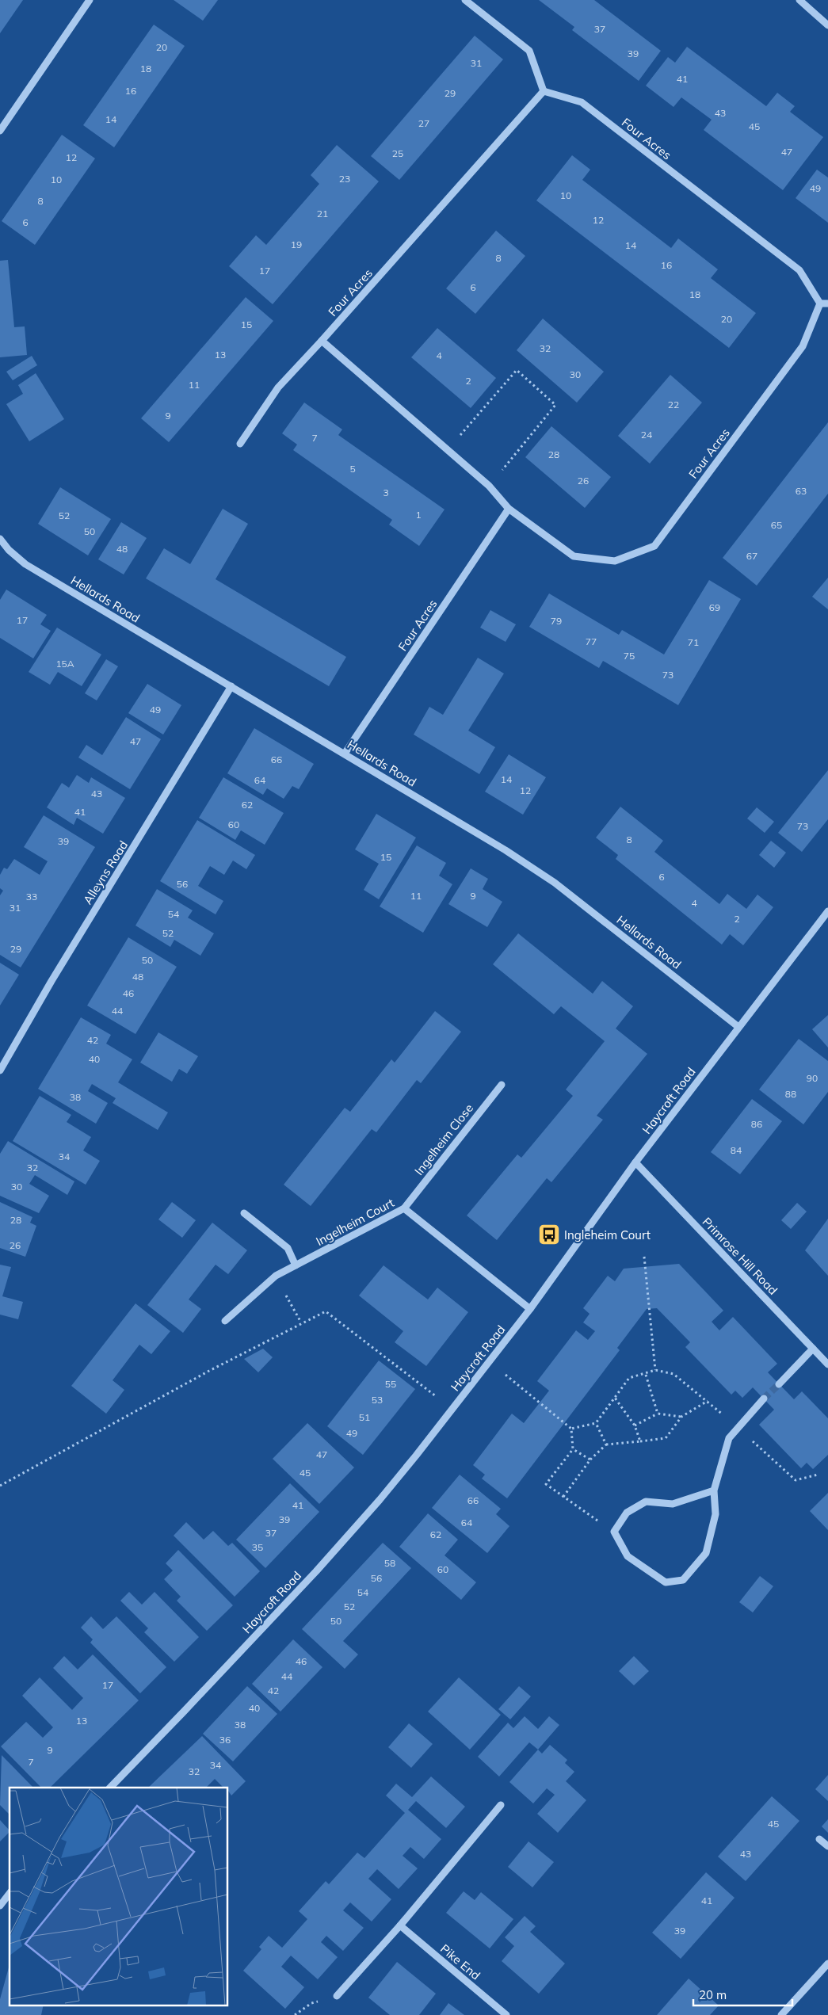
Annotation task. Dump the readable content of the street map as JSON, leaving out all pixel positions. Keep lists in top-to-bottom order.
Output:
{
  "streets": {
    "street": [
      "Four Acres",
      "Hellards Road",
      "Alleyns Road",
      "Haycroft Road",
      "Ingelheim Close",
      "Ingelheim Court",
      "Primrose Hill Road",
      "Pike End"
    ]
  },
  "crossings": [
    ["Four Acres", "Hellards Road"],
    ["Hellards Road", "Alleyns Road"],
    ["Hellards Road", "Haycroft Road"],
    ["Haycroft Road", "Ingelheim Court"],
    ["Haycroft Road", "Primrose Hill Road"],
    ["Ingelheim Close", "Ingelheim Court"]
  ],
  "places": {
    "bus stop": ["Ingleheim Court"]
  },
  "house_numbers": [
    "37",
    "20",
    "39",
    "31",
    "18",
    "41",
    "16",
    "29",
    "43",
    "14",
    "27",
    "45",
    "47",
    "25",
    "12",
    "23",
    "10",
    "49",
    "10",
    "8",
    "21",
    "12",
    "6",
    "19",
    "14",
    "8",
    "16",
    "17",
    "6",
    "18",
    "20",
    "15",
    "32",
    "13",
    "4",
    "30",
    "2",
    "11",
    "22",
    "9",
    "24",
    "7",
    "28",
    "5",
    "26",
    "63",
    "3",
    "1",
    "52",
    "65",
    "50",
    "48",
    "67",
    "69",
    "17",
    "79",
    "77",
    "71",
    "75",
    "15A",
    "73",
    "49",
    "47",
    "66",
    "14",
    "64",
    "12",
    "43",
    "62",
    "41",
    "60",
    "73",
    "8",
    "39",
    "15",
    "6",
    "56",
    "11",
    "9",
    "33",
    "4",
    "31",
    "54",
    "2",
    "52",
    "29",
    "50",
    "48",
    "46",
    "44",
    "42",
    "40",
    "90",
    "88",
    "38",
    "86",
    "84",
    "34",
    "32",
    "30",
    "28",
    "26",
    "55",
    "53",
    "51",
    "49",
    "47",
    "45",
    "66",
    "41",
    "39",
    "64",
    "37",
    "62",
    "35",
    "58",
    "60",
    "56",
    "54",
    "52",
    "50",
    "46",
    "44",
    "17",
    "42",
    "40",
    "13",
    "38",
    "36",
    "9",
    "7",
    "34",
    "32",
    "45",
    "43",
    "41",
    "39"
  ],
  "scale_bar": "20 m"
}
